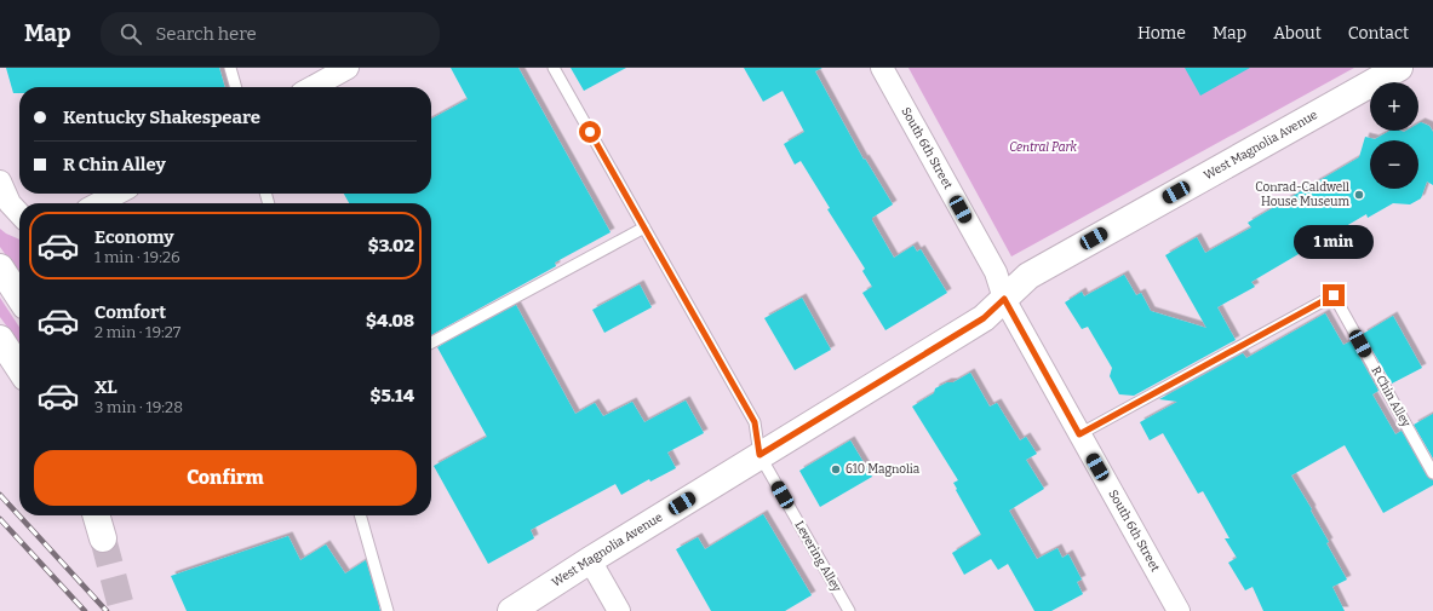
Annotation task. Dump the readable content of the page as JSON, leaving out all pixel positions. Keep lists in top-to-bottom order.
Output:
{
  "streets": {
    "street": ["West Magnolia Avenue", "South 6th Street"],
    "lane": ["R Chin Alley", "Levering Alley"]
  },
  "crossings": [
    ["West Magnolia Avenue", "South 6th Street"],
    ["West Magnolia Avenue", "Levering Alley"],
    ["South 6th Street", "R Chin Alley"]
  ],
  "parks": ["Central Park"],
  "places": ["Conrad-Caldwell House Museum", "610 Magnolia"],
  "page": {
    "header": "Map",
    "search": "Search here",
    "nav": [
      "Home",
      "Map",
      "About",
      "Contact"
    ],
    "map_buttons": ["+", "−"],
    "banner": ["Kentucky Shakespeare", "R Chin Alley"],
    "list": [
      {
        "name": "Economy",
        "note": "1 min · 19:26",
        "value": "$3.02"
      },
      {
        "name": "Comfort",
        "note": "2 min · 19:27",
        "value": "$4.08"
      },
      {
        "name": "XL",
        "note": "3 min · 19:28",
        "value": "$5.14"
      }
    ],
    "bubble": "1 min",
    "buttons": "Confirm"
  }
}
